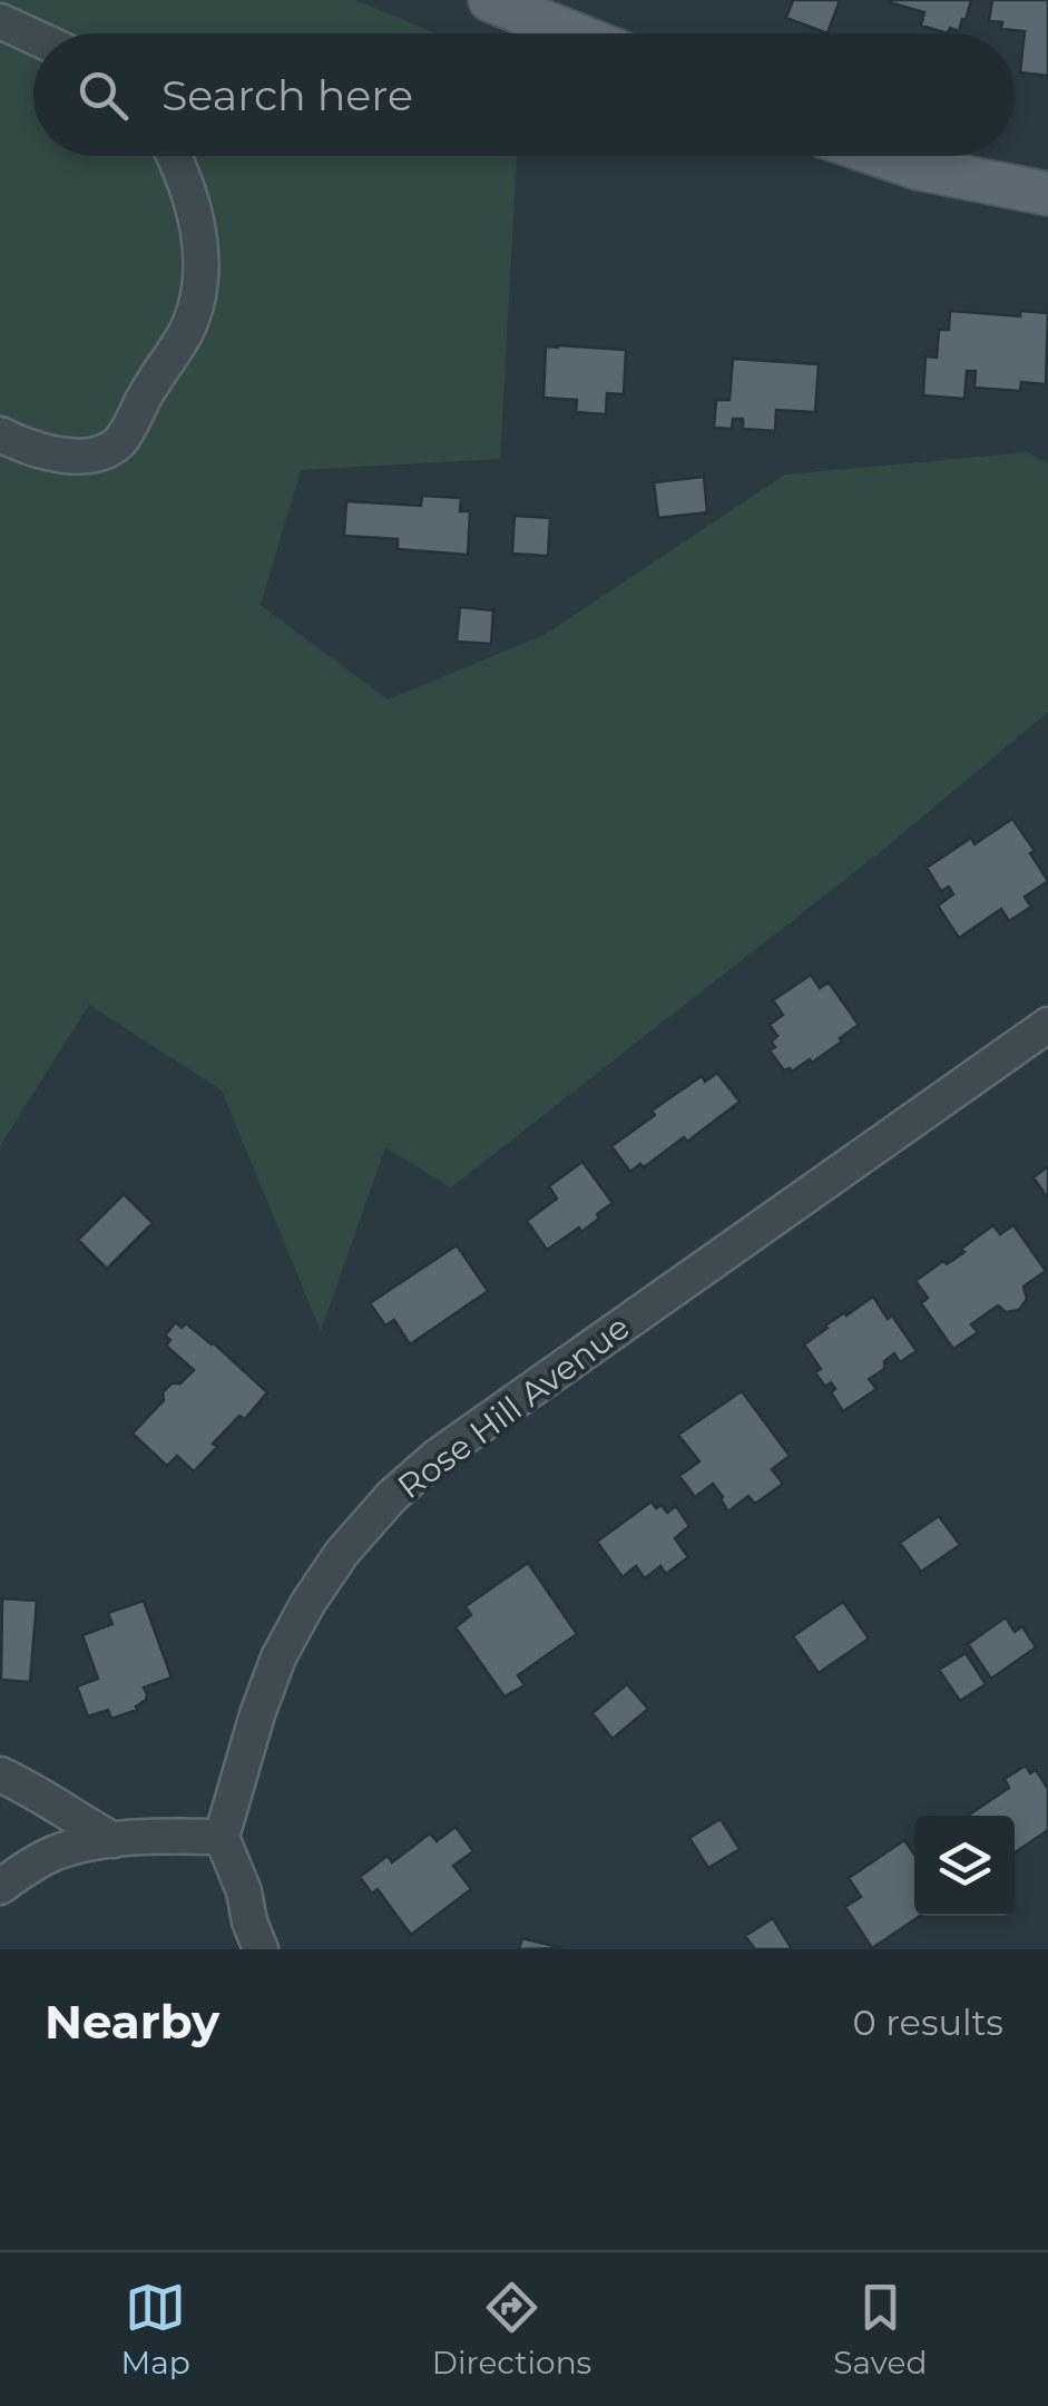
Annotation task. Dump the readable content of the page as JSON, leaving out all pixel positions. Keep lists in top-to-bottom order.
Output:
{
  "streets": {
    "street": ["Rose Hill Avenue"]
  },
  "page": {
    "search": "Search here",
    "heading": ["Nearby", "0 results"],
    "nav": ["Map", "Directions", "Saved"]
  }
}
